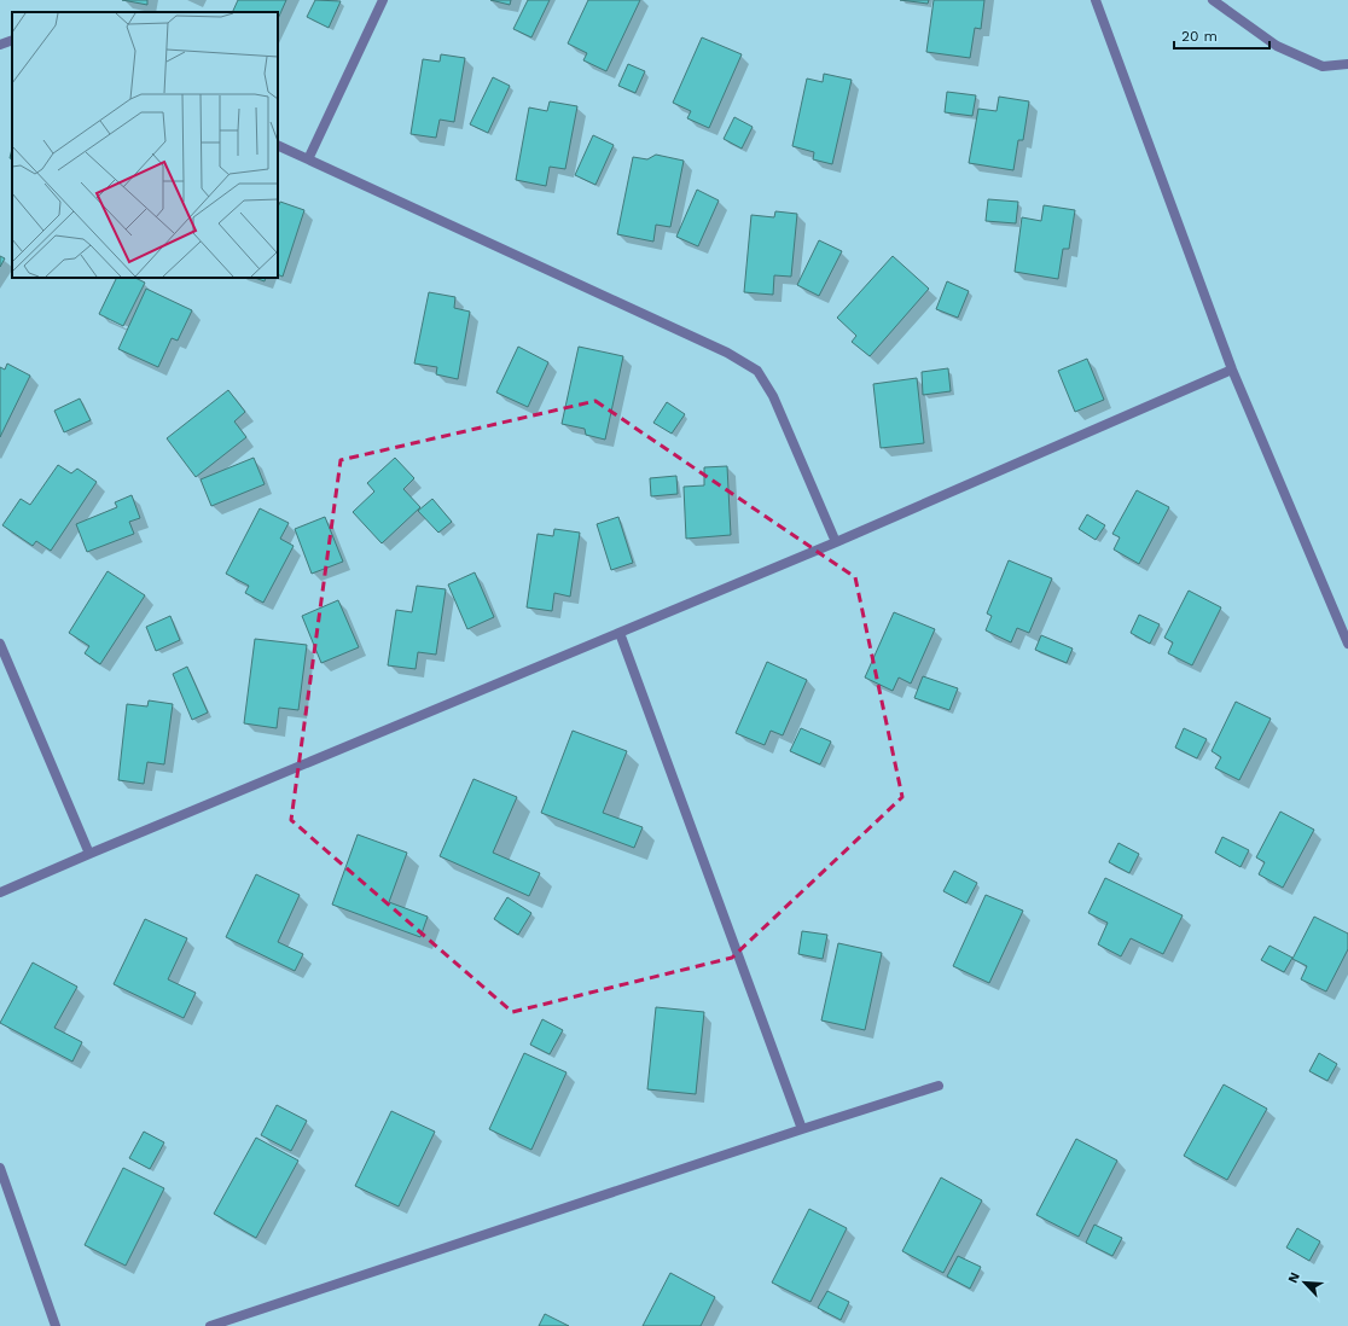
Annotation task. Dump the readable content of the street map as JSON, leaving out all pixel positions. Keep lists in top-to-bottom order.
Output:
{
  "scale_bar": "20 m",
  "north": "top left"
}
